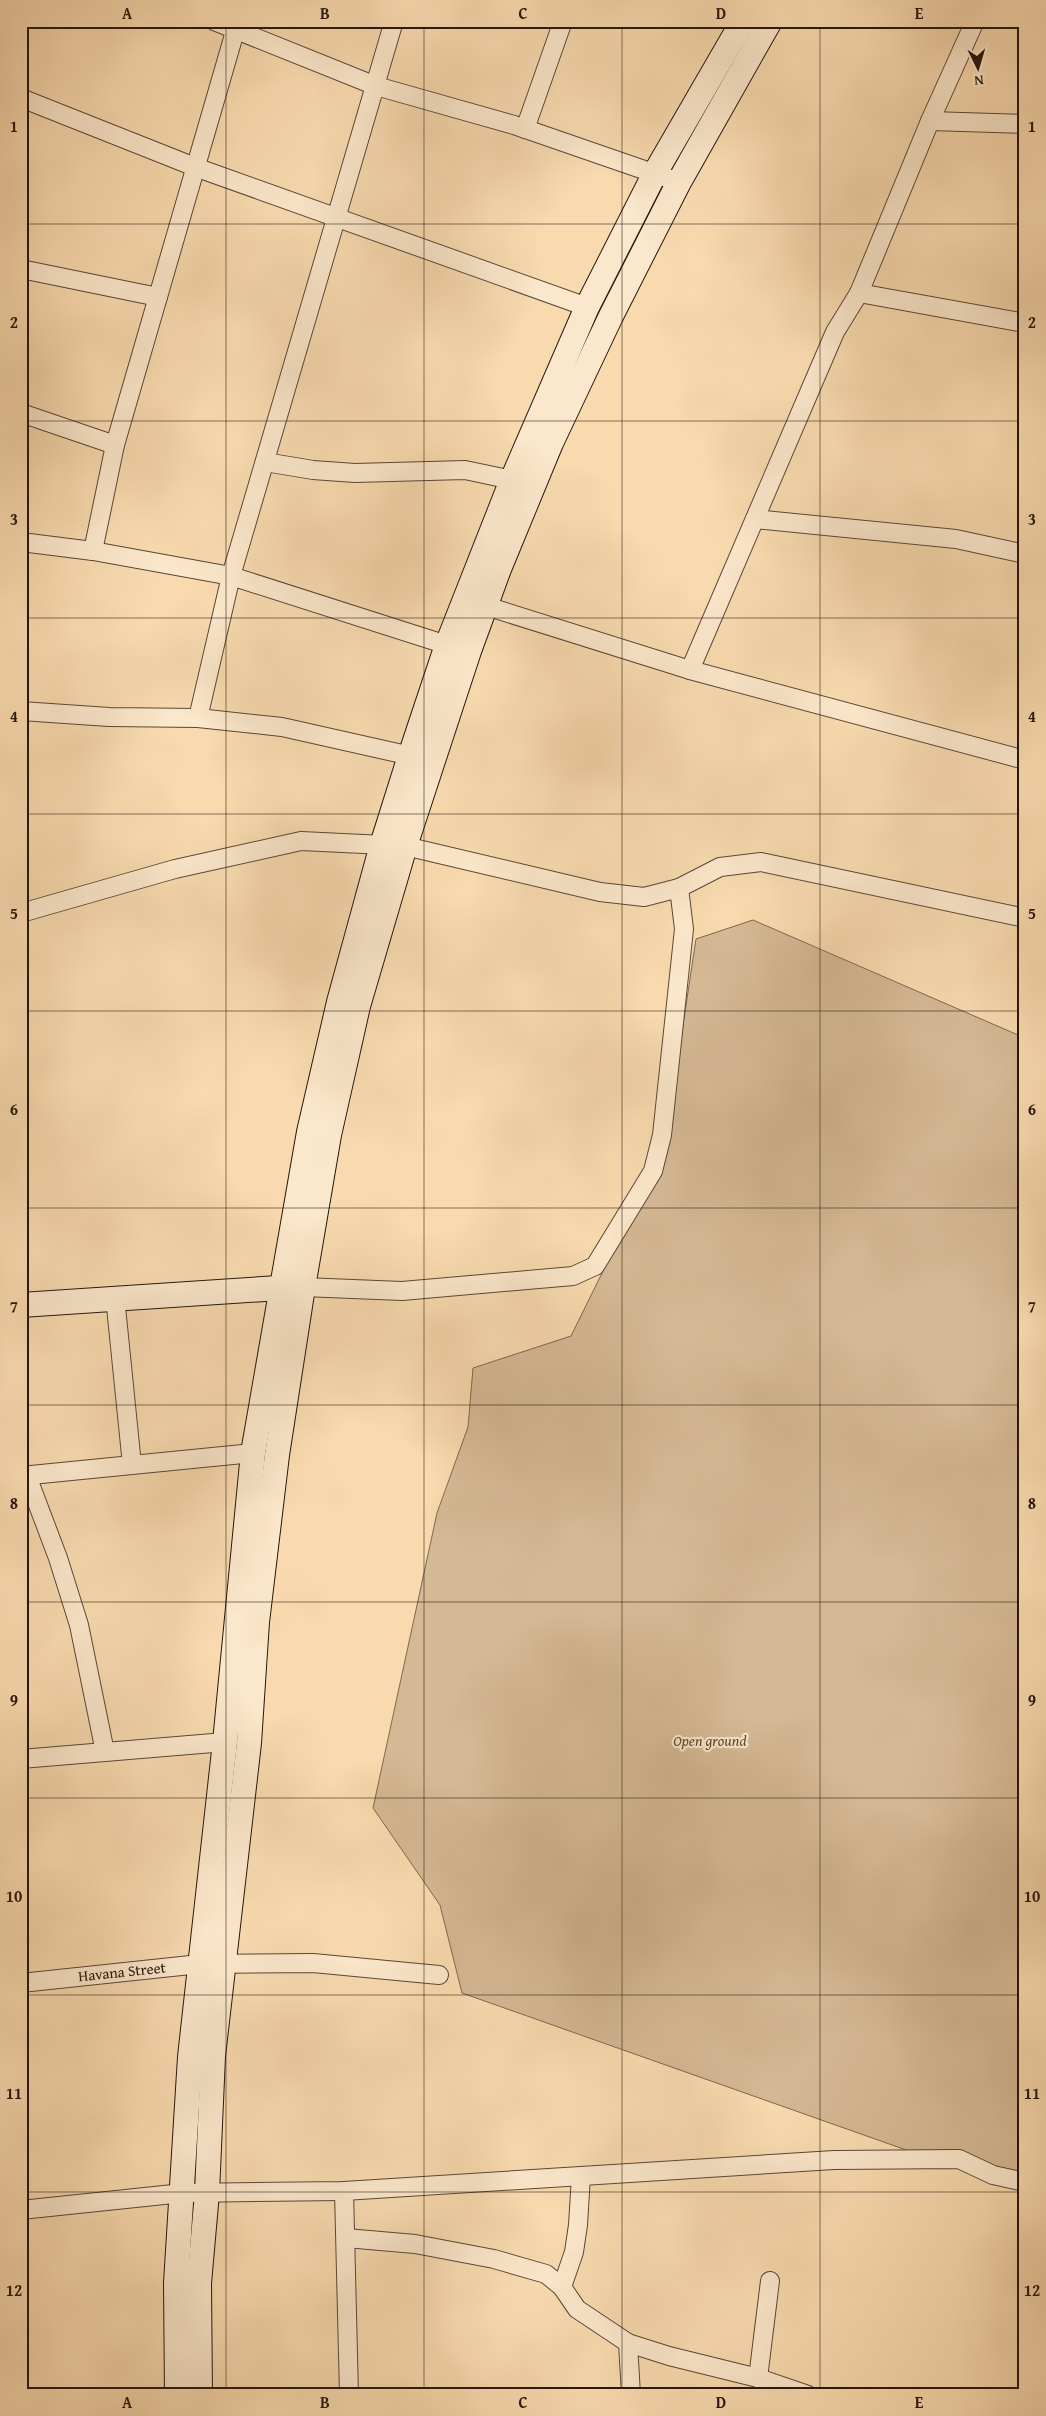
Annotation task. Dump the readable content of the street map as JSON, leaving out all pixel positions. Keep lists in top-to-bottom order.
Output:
{
  "streets": {
    "street": ["Havana Street"]
  },
  "parks": ["Open ground"],
  "north": "bottom",
  "grid": {
    "columns": [
      "A",
      "B",
      "C",
      "D",
      "E"
    ],
    "rows": [
      "1",
      "2",
      "3",
      "4",
      "5",
      "6",
      "7",
      "8",
      "9",
      "10",
      "11",
      "12"
    ]
  }
}
